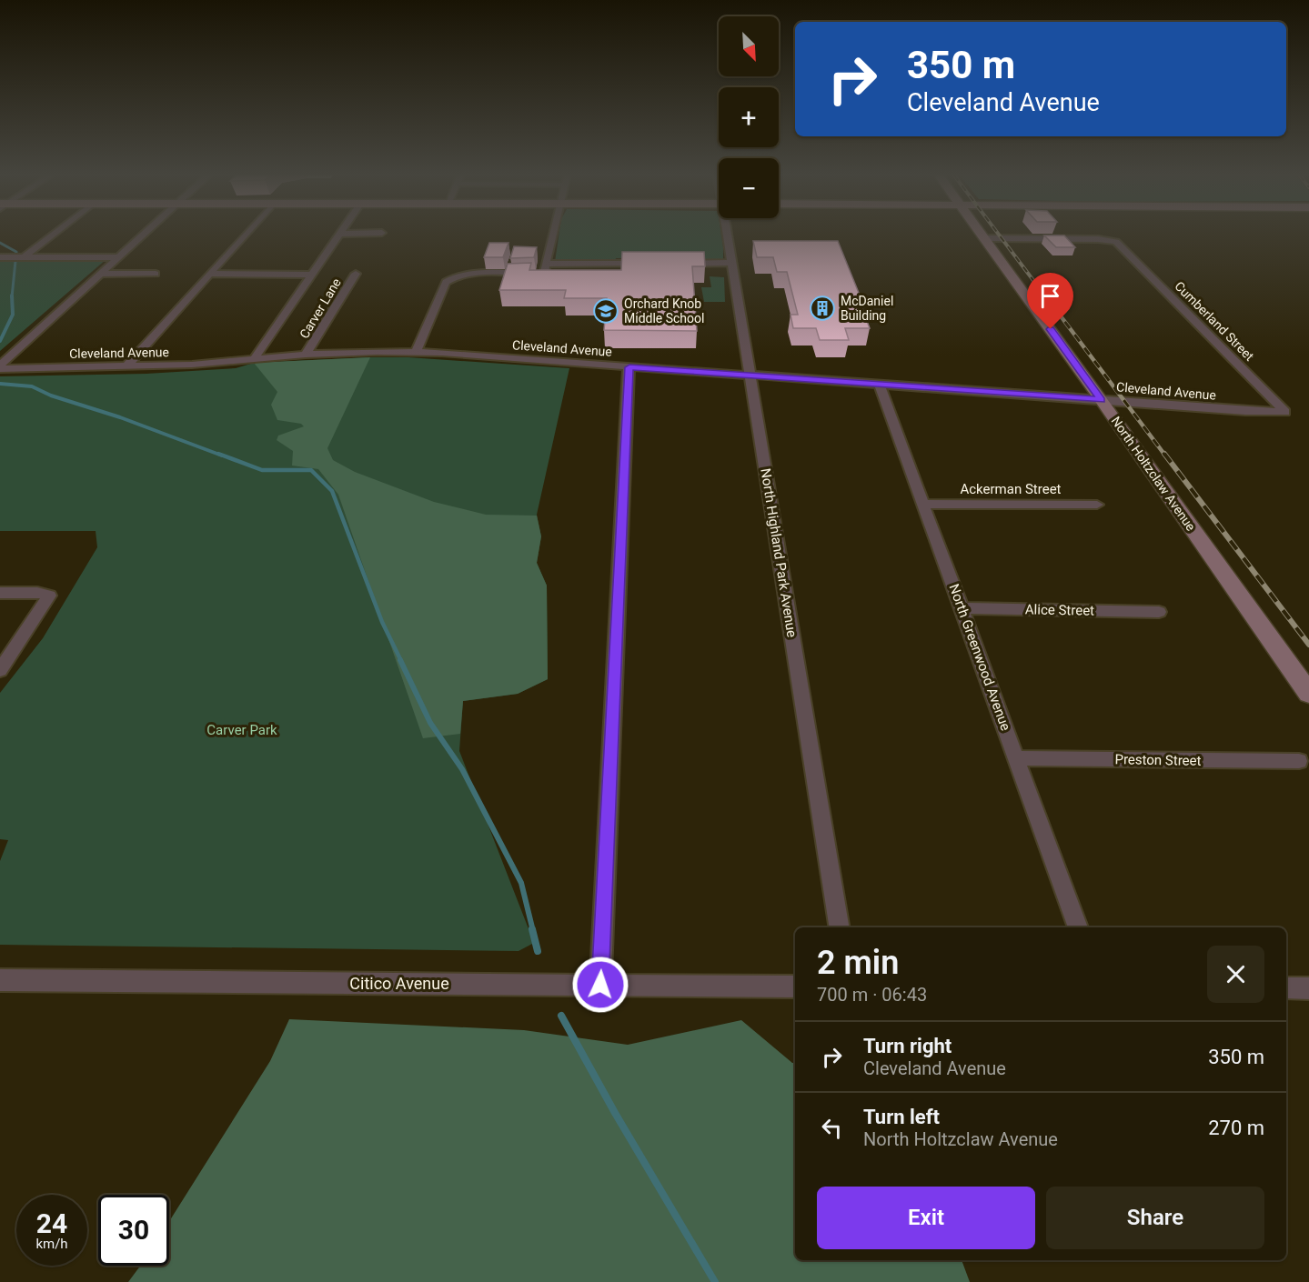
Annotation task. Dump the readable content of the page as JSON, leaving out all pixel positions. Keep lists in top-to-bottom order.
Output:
{
  "streets": {
    "main road": ["North Holtzclaw Avenue"],
    "street": [
      "Carver Lane",
      "Cumberland Street",
      "Cleveland Avenue",
      "Ackerman Street",
      "North Highland Park Avenue",
      "Alice Street",
      "North Greenwood Avenue",
      "Preston Street",
      "Citico Avenue"
    ]
  },
  "crossings": [
    ["Carver Lane", "Cleveland Avenue"],
    ["Cumberland Street", "Cleveland Avenue"],
    ["Cumberland Street", "North Holtzclaw Avenue"],
    ["Cleveland Avenue", "North Holtzclaw Avenue"],
    ["Cleveland Avenue", "North Highland Park Avenue"],
    ["Cleveland Avenue", "North Greenwood Avenue"],
    ["Ackerman Street", "North Greenwood Avenue"],
    ["Alice Street", "North Greenwood Avenue"],
    ["North Greenwood Avenue", "Preston Street"]
  ],
  "parks": ["Carver Park"],
  "places": {
    "building": ["McDaniel Building"],
    "school or university": ["Orchard Knob Middle School"]
  },
  "north": "bottom right",
  "page": {
    "map_buttons": ["+", "−"],
    "turn": ["350 m", "Cleveland Avenue"],
    "heading": ["2 min", "700 m · 06:43"],
    "list": [
      {
        "name": "Turn right",
        "note": "Cleveland Avenue",
        "value": "350 m"
      },
      {
        "name": "Turn left",
        "note": "North Holtzclaw Avenue",
        "value": "270 m"
      }
    ],
    "buttons": ["Exit", "Share"],
    "speed": "24 km/h",
    "limit": "30"
  }
}
